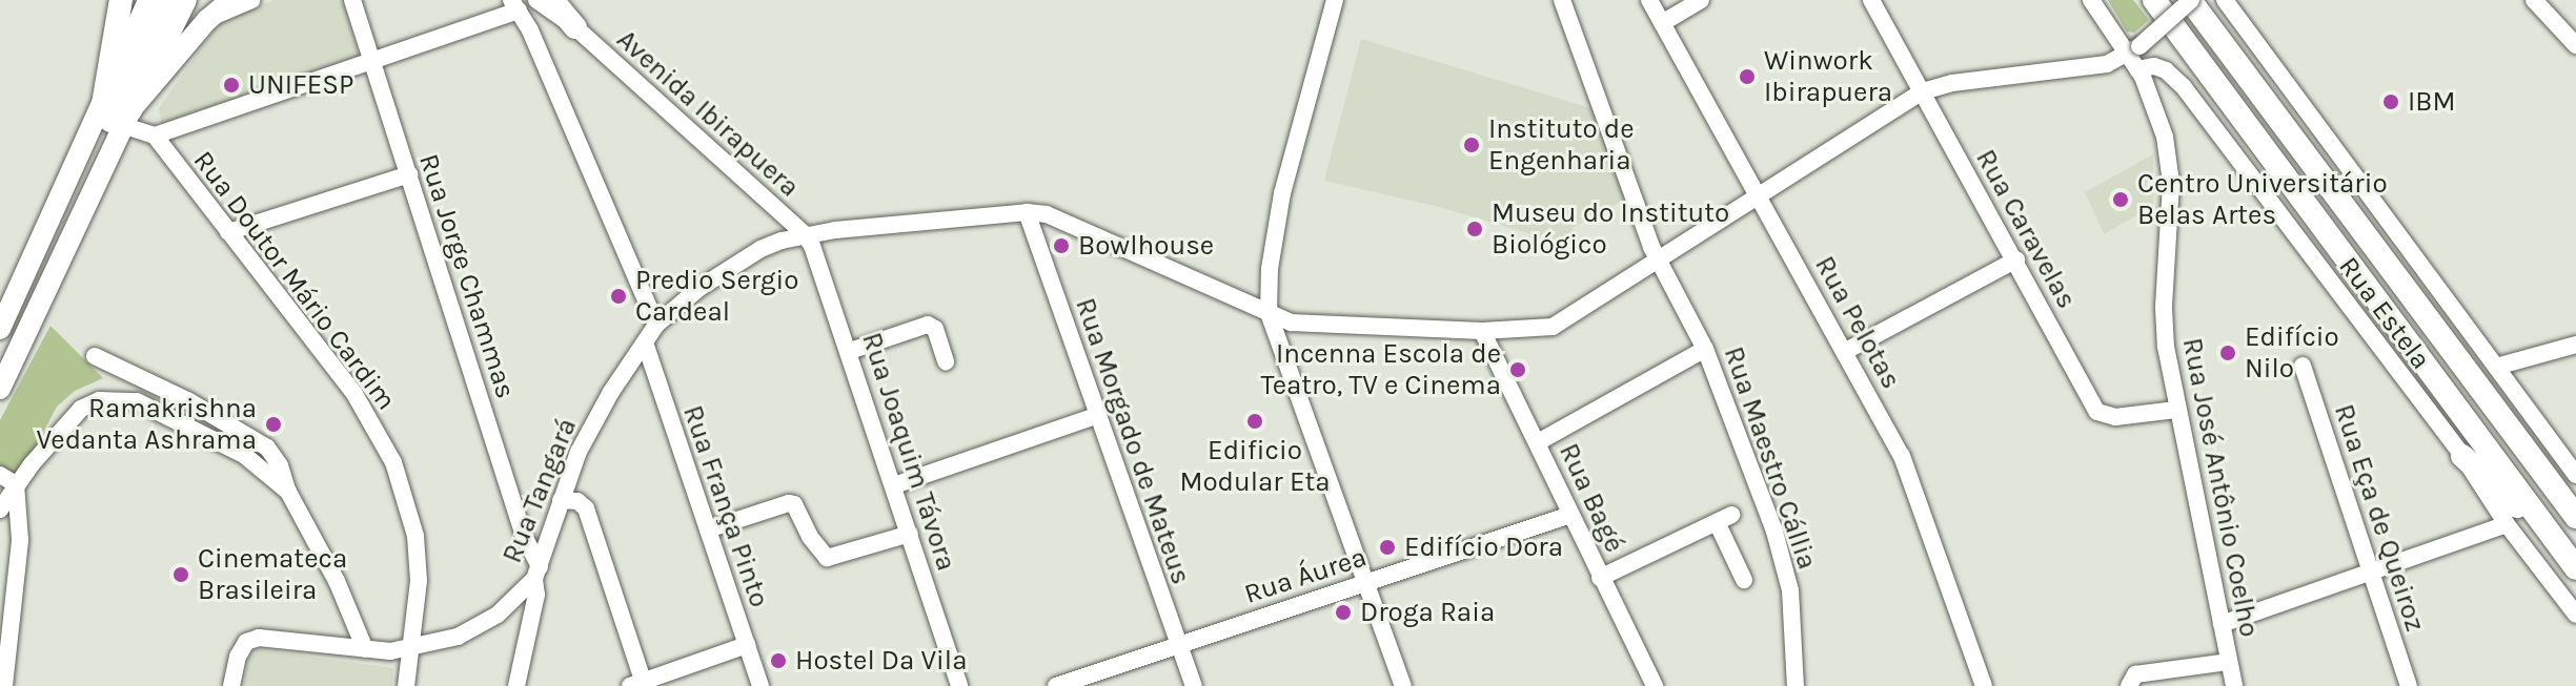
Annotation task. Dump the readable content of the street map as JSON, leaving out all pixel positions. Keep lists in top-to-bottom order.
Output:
{
  "streets": {
    "street": [
      "Avenida Ibirapuera",
      "Rua Caravelas",
      "Rua Jorge Chammas",
      "Rua Doutor Mário Cardim",
      "Rua Estela",
      "Rua Pelotas",
      "Rua Morgado de Mateus",
      "Rua Joaquim Távora",
      "Rua Maestro Cállia",
      "Rua José Antônio Coelho",
      "Rua Tangará",
      "Rua Bagé",
      "Rua França Pinto",
      "Rua Eça de Queiroz",
      "Rua Áurea"
    ]
  },
  "crossings": [
    ["Avenida Ibirapuera", "Rua Joaquim Távora"],
    ["Avenida Ibirapuera", "Rua Tangará"],
    ["Rua Caravelas", "Rua José Antônio Coelho"],
    ["Rua Caravelas", "Rua Tangará"],
    ["Rua Jorge Chammas", "Rua Tangará"],
    ["Rua Doutor Mário Cardim", "Rua Tangará"],
    ["Rua Estela", "Rua José Antônio Coelho"],
    ["Rua Estela", "Rua Tangará"],
    ["Rua Pelotas", "Rua Tangará"],
    ["Rua Morgado de Mateus", "Rua Tangará"],
    ["Rua Morgado de Mateus", "Rua Áurea"],
    ["Rua Joaquim Távora", "Rua Tangará"],
    ["Rua Maestro Cállia", "Rua Tangará"],
    ["Rua José Antônio Coelho", "Rua Tangará"],
    ["Rua Tangará", "Rua Bagé"],
    ["Rua Tangará", "Rua França Pinto"],
    ["Rua Bagé", "Rua Áurea"]
  ],
  "places": [
    "Winwork Ibirapuera",
    "UNIFESP",
    "IBM",
    "Instituto de Engenharia",
    "Centro Universitário Belas Artes",
    "Museu do Instituto Biológico",
    "Bowlhouse",
    "Predio Sergio Cardeal",
    "Edifício Nilo",
    "Incenna Escola de Teatro, TV e Cinema",
    "Edificio Modular Eta",
    "Ramakrishna Vedanta Ashrama",
    "Edifício Dora",
    "Cinemateca Brasileira",
    "Droga Raia",
    "Hostel Da Vila"
  ]
}
